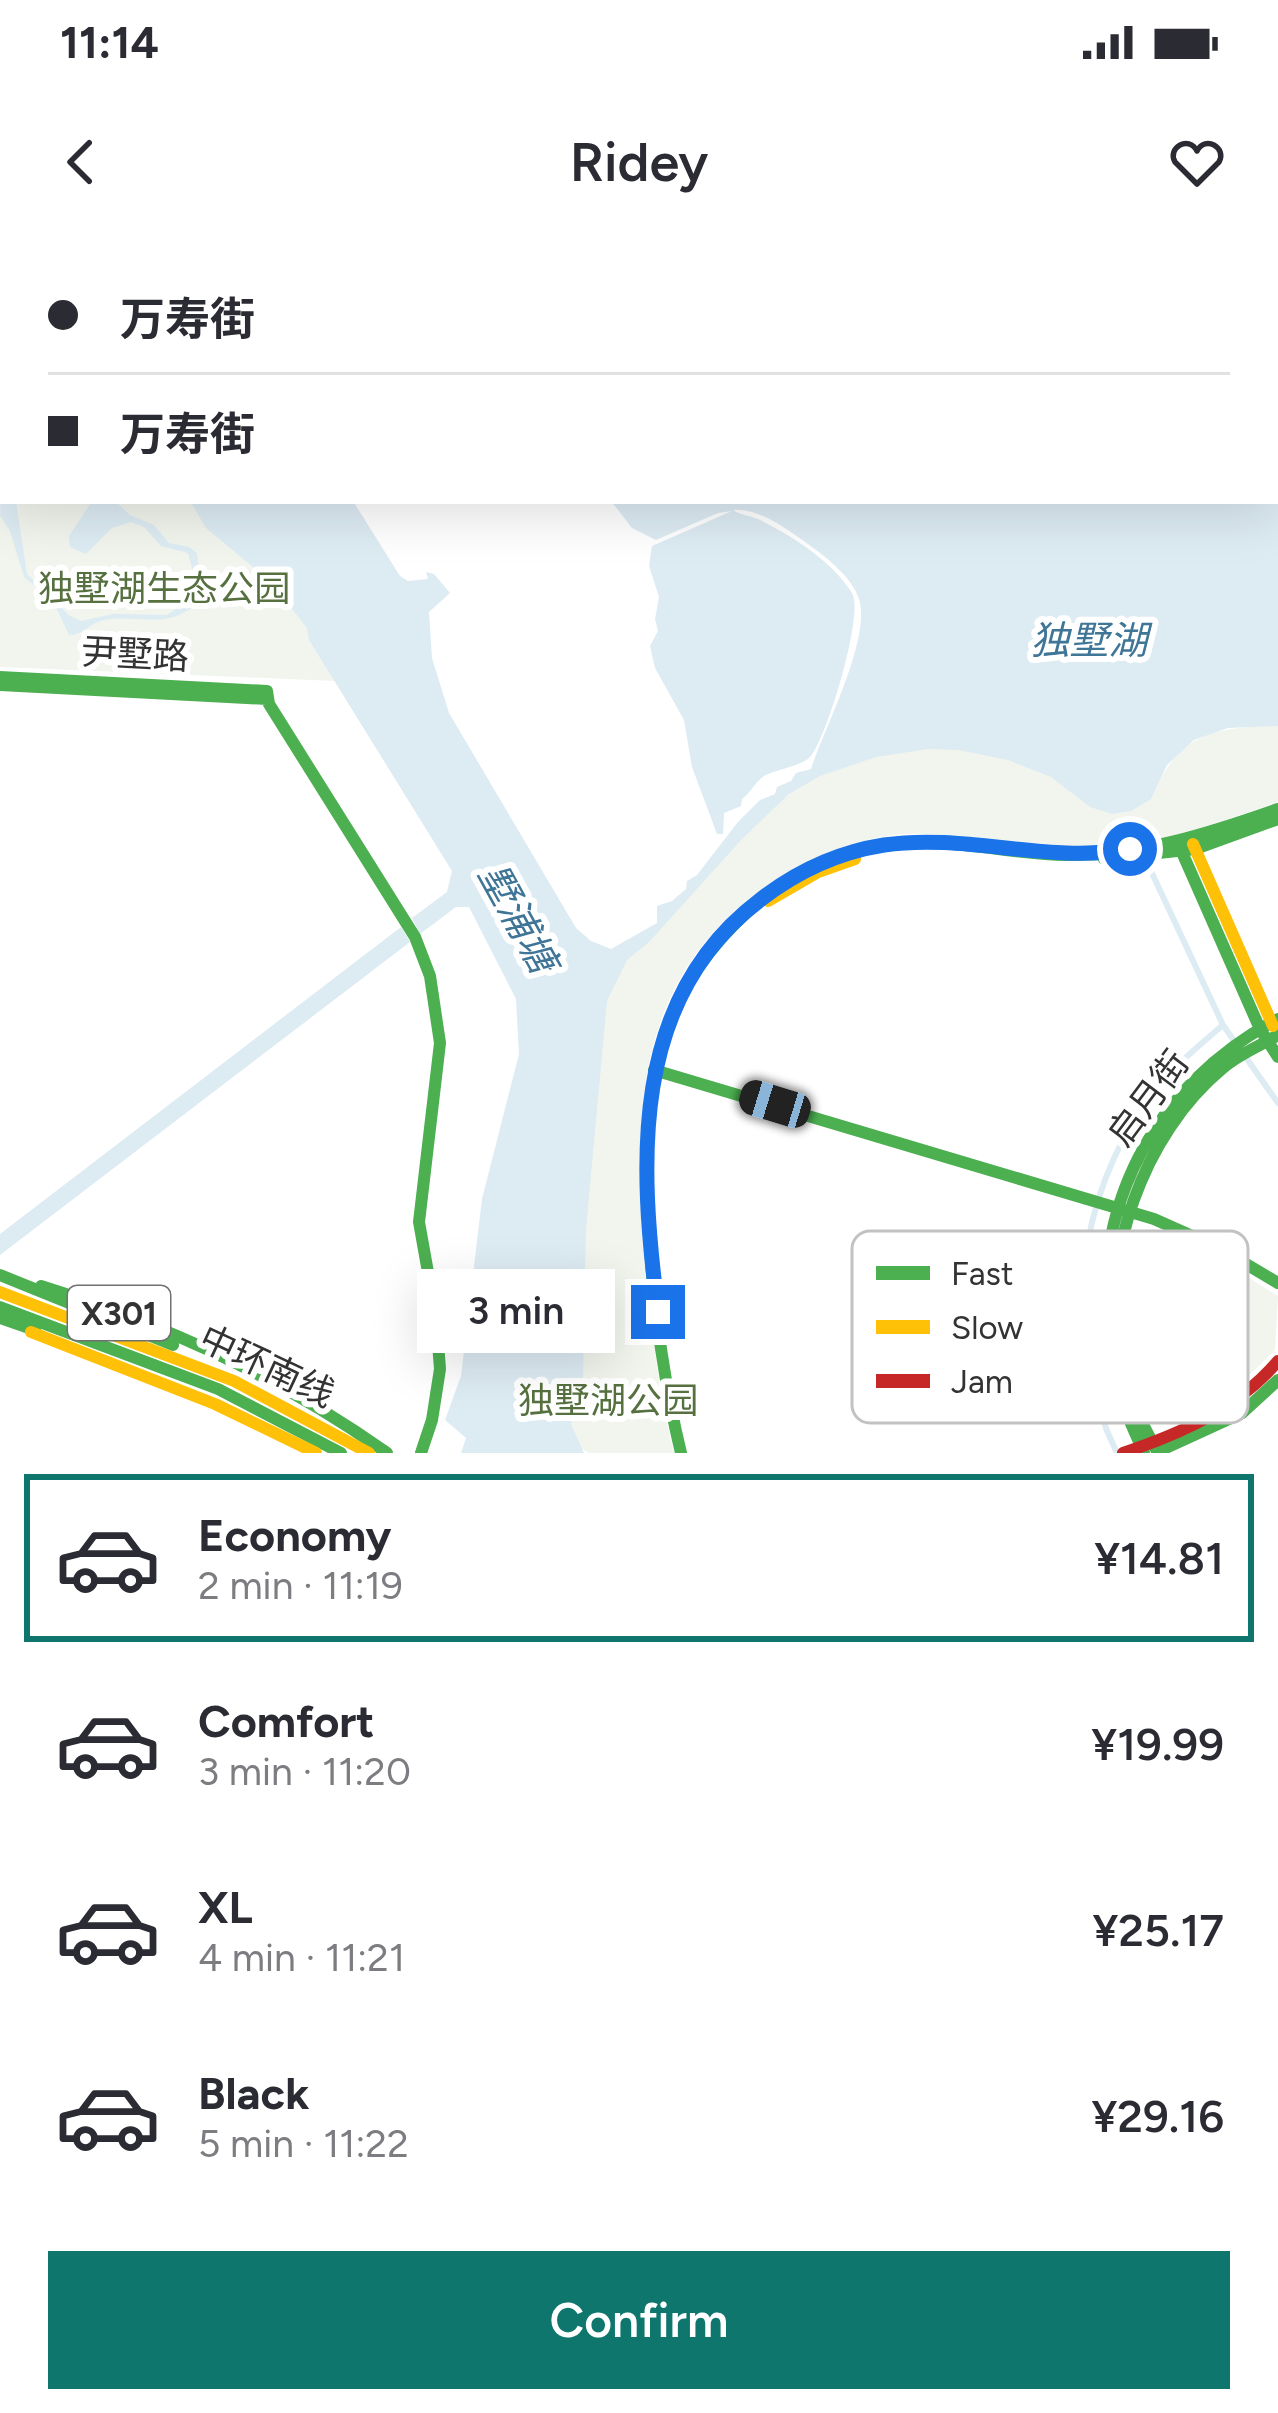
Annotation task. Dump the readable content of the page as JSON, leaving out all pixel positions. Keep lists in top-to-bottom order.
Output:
{
  "streets": {
    "main road": [
      "尹墅路",
      "启月街",
      "X301",
      "中环南线"
    ]
  },
  "water": ["独墅湖", "墅浦塘"],
  "parks": ["独墅湖生态公园", "独墅湖公园"],
  "legend": ["Fast", "Slow", "Jam"],
  "page": {
    "status": "11:14",
    "header": "Ridey",
    "banner": ["万寿街", "万寿街"],
    "bubble": "3 min",
    "list": [
      {
        "name": "Economy",
        "note": "2 min · 11:19",
        "value": "¥14.81"
      },
      {
        "name": "Comfort",
        "note": "3 min · 11:20",
        "value": "¥19.99"
      },
      {
        "name": "XL",
        "note": "4 min · 11:21",
        "value": "¥25.17"
      },
      {
        "name": "Black",
        "note": "5 min · 11:22",
        "value": "¥29.16"
      }
    ],
    "buttons": "Confirm"
  }
}
